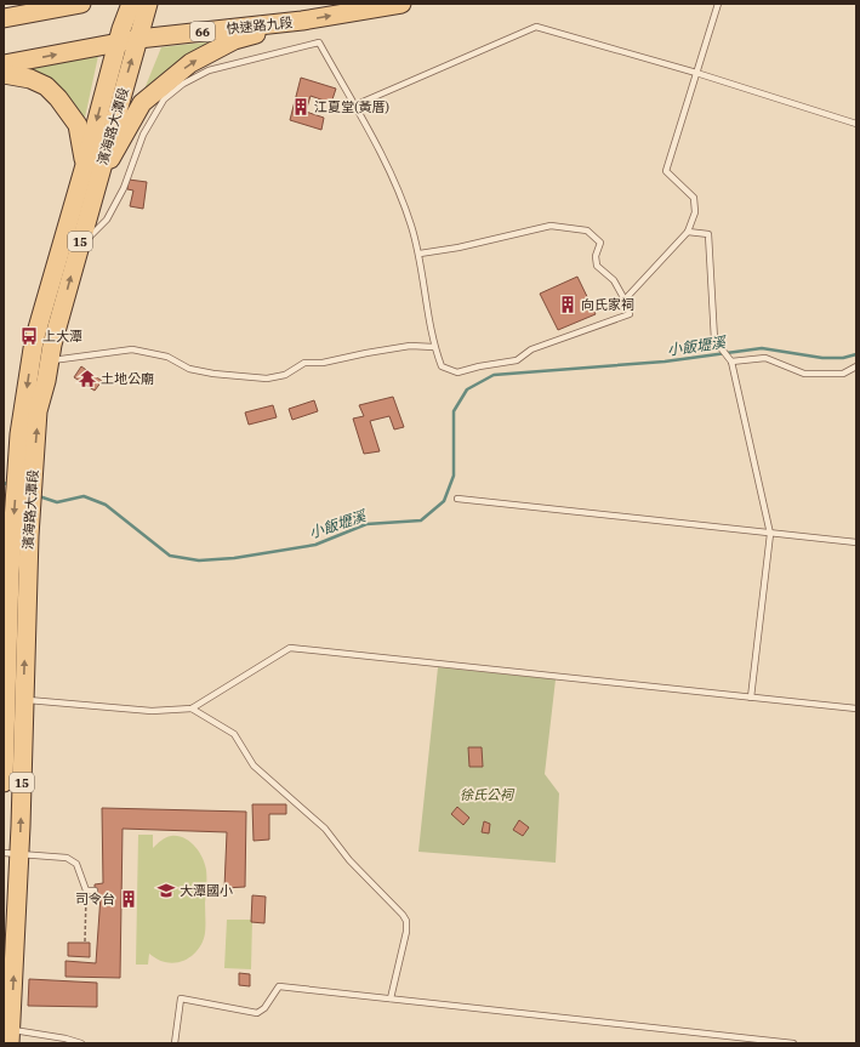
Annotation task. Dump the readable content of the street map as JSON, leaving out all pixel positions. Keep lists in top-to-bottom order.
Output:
{
  "streets": {
    "main road": [
      "快速路九段",
      "66",
      "濱海路大潭段",
      "15"
    ]
  },
  "crossings": [
    ["快速路九段", "濱海路大潭段"]
  ],
  "water": ["小飯壢溪"],
  "parks": ["徐氏公祠"],
  "places": {
    "building": ["江夏堂(黃厝)", "向氏家祠", "司令台"],
    "bus stop": ["上大潭"],
    "temple": ["土地公廟"],
    "school or university": ["大潭國小"]
  }
}
